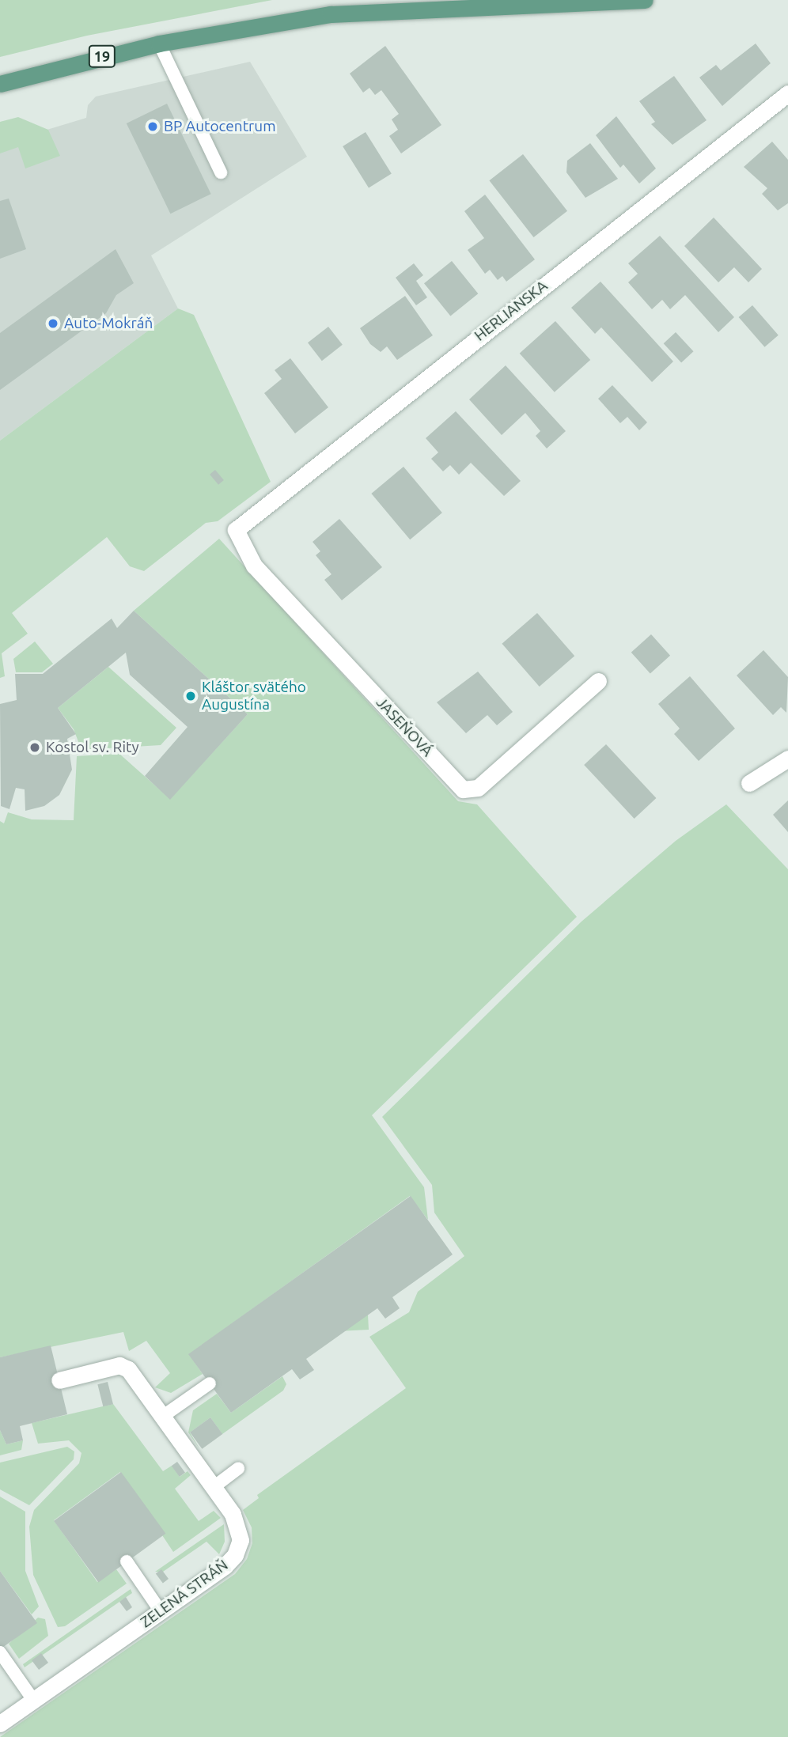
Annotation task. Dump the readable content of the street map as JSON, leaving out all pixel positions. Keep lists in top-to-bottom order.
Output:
{
  "streets": {
    "main road": ["19"],
    "street": ["HERLIANSKA", "JASEŇOVÁ", "ZELENÁ STRÁŇ"]
  },
  "crossings": [
    ["HERLIANSKA", "JASEŇOVÁ"]
  ],
  "places": [
    "BP Autocentrum",
    "Auto-Mokráň",
    "Kláštor svätého Augustína",
    "Kostol sv. Rity"
  ]
}
